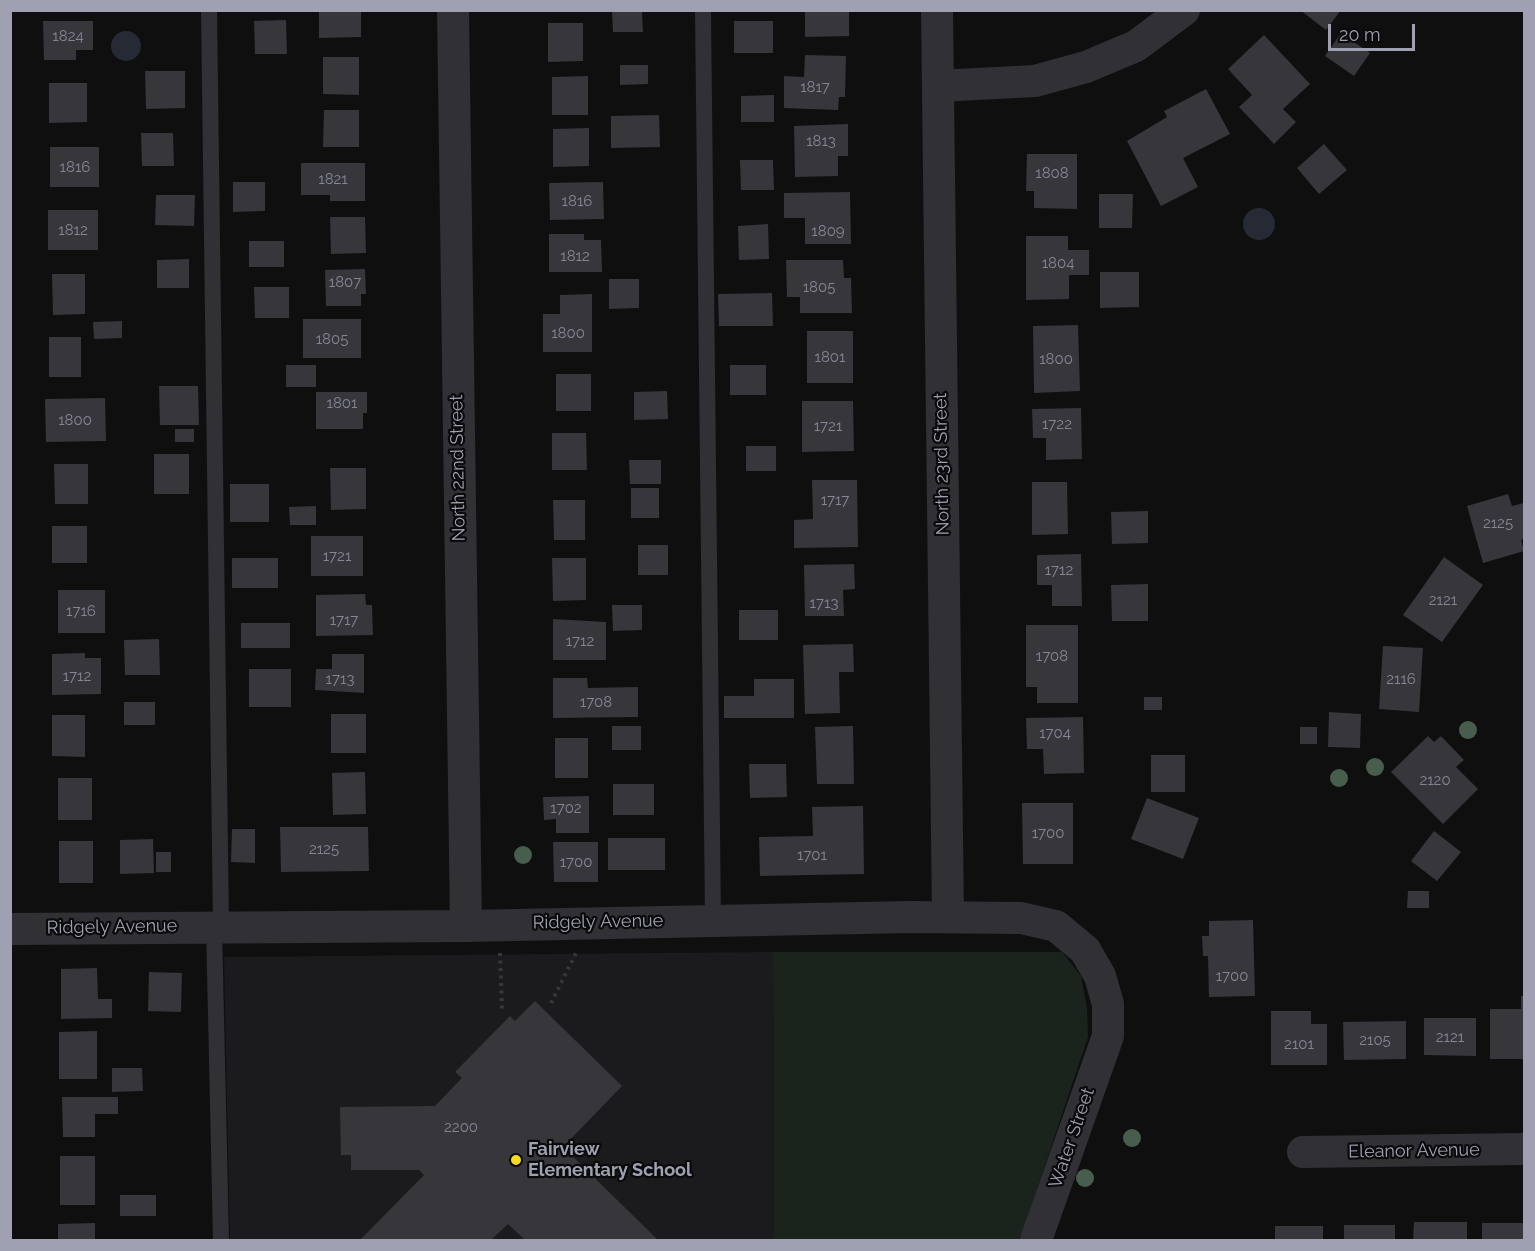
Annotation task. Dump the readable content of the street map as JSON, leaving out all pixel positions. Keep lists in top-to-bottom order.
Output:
{
  "streets": {
    "street": [
      "North 23rd Street",
      "North 22nd Street",
      "Ridgely Avenue",
      "Water Street",
      "Eleanor Avenue"
    ]
  },
  "crossings": [
    ["North 23rd Street", "Ridgely Avenue"],
    ["North 22nd Street", "Ridgely Avenue"],
    ["Ridgely Avenue", "Water Street"]
  ],
  "places": ["Fairview Elementary School"],
  "house_numbers": [
    "1824",
    "1817",
    "1813",
    "1816",
    "1808",
    "1821",
    "1816",
    "1812",
    "1809",
    "1812",
    "1804",
    "1807",
    "1805",
    "1800",
    "1805",
    "1801",
    "1800",
    "1801",
    "1800",
    "1722",
    "1721",
    "1717",
    "2125",
    "1721",
    "1712",
    "2121",
    "1713",
    "1716",
    "1717",
    "1712",
    "1708",
    "1712",
    "1713",
    "2116",
    "1708",
    "1704",
    "2120",
    "1702",
    "1700",
    "2125",
    "1701",
    "1700",
    "1700",
    "2121",
    "2105",
    "2101",
    "2200"
  ],
  "scale_bar": "20 m"
}
